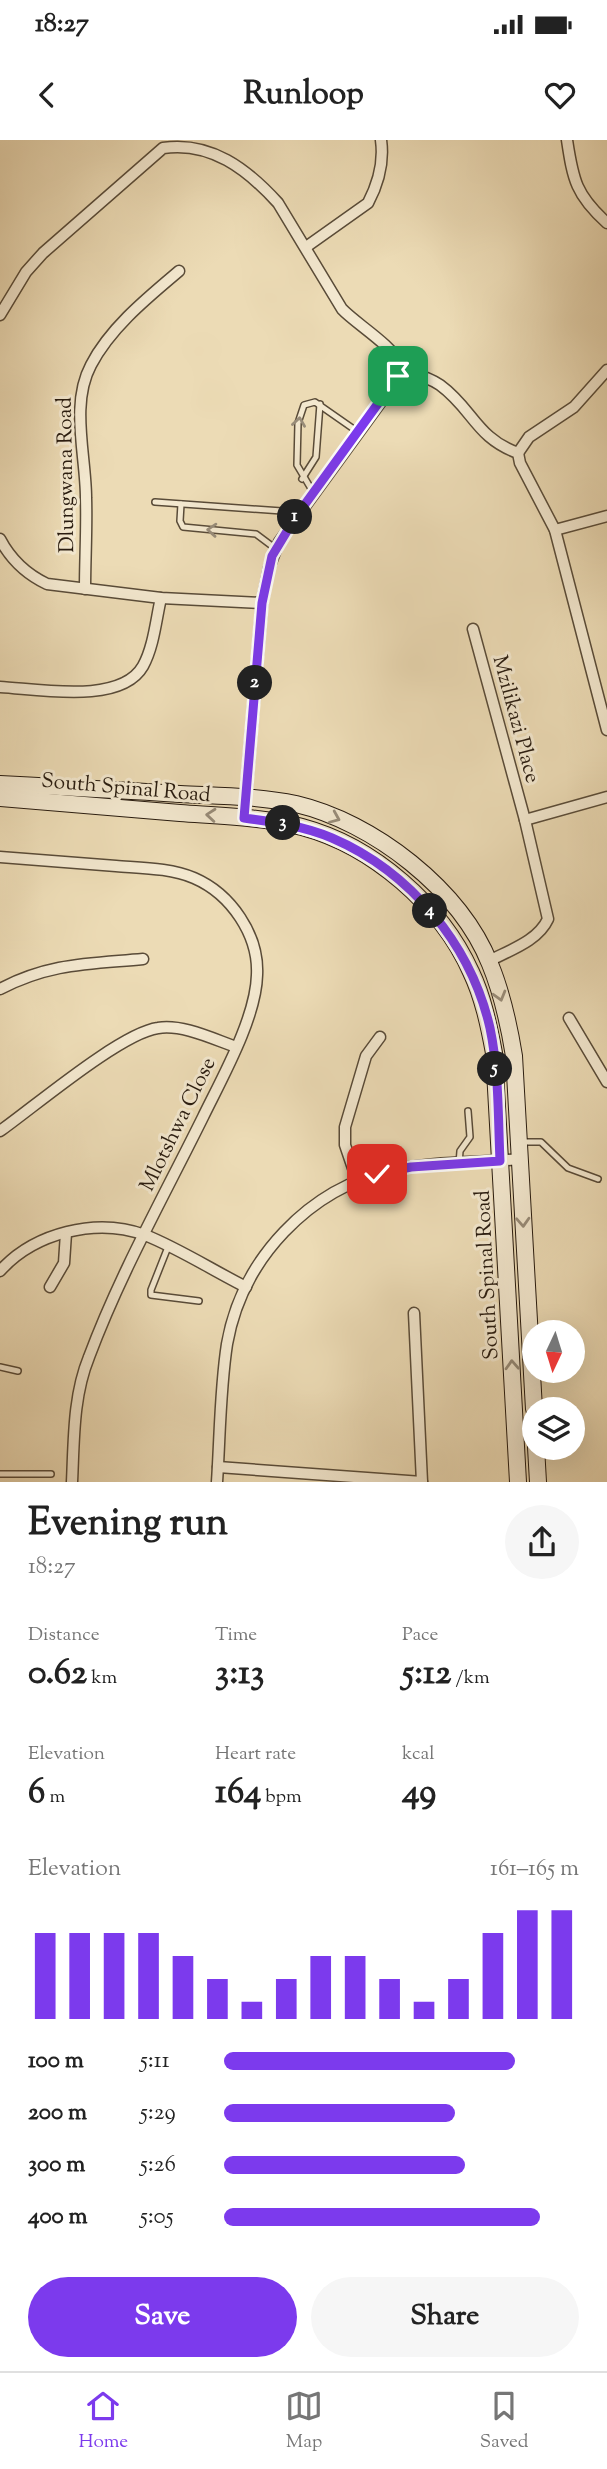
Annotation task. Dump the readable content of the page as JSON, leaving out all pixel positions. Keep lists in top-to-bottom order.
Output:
{
  "streets": {
    "street": [
      "Dlungwana Road",
      "Mzilikazi Place",
      "South Spinal Road",
      "Mlotshwa Close"
    ]
  },
  "crossings": [
    ["Mzilikazi Place", "South Spinal Road"]
  ],
  "north": "bottom",
  "page": {
    "status": "18:27",
    "header": "Runloop",
    "pins": [
      "1",
      "2",
      "3",
      "4",
      "5"
    ],
    "heading": ["Evening run", "18:27"],
    "stats": [
      ["Distance", "0.62 km"],
      ["Time", "3:13"],
      ["Pace", "5:12 /km"],
      ["Elevation", "6 m"],
      ["Heart rate", "164 bpm"],
      ["kcal", "49"]
    ],
    "chart": ["Elevation", "161–165 m"],
    "list": [
      {
        "name": "100 m",
        "note": "5:11"
      },
      {
        "name": "200 m",
        "note": "5:29"
      },
      {
        "name": "300 m",
        "note": "5:26"
      },
      {
        "name": "400 m",
        "note": "5:05"
      }
    ],
    "buttons": ["Save", "Share"],
    "tabs": ["Home", "Map", "Saved"]
  }
}
